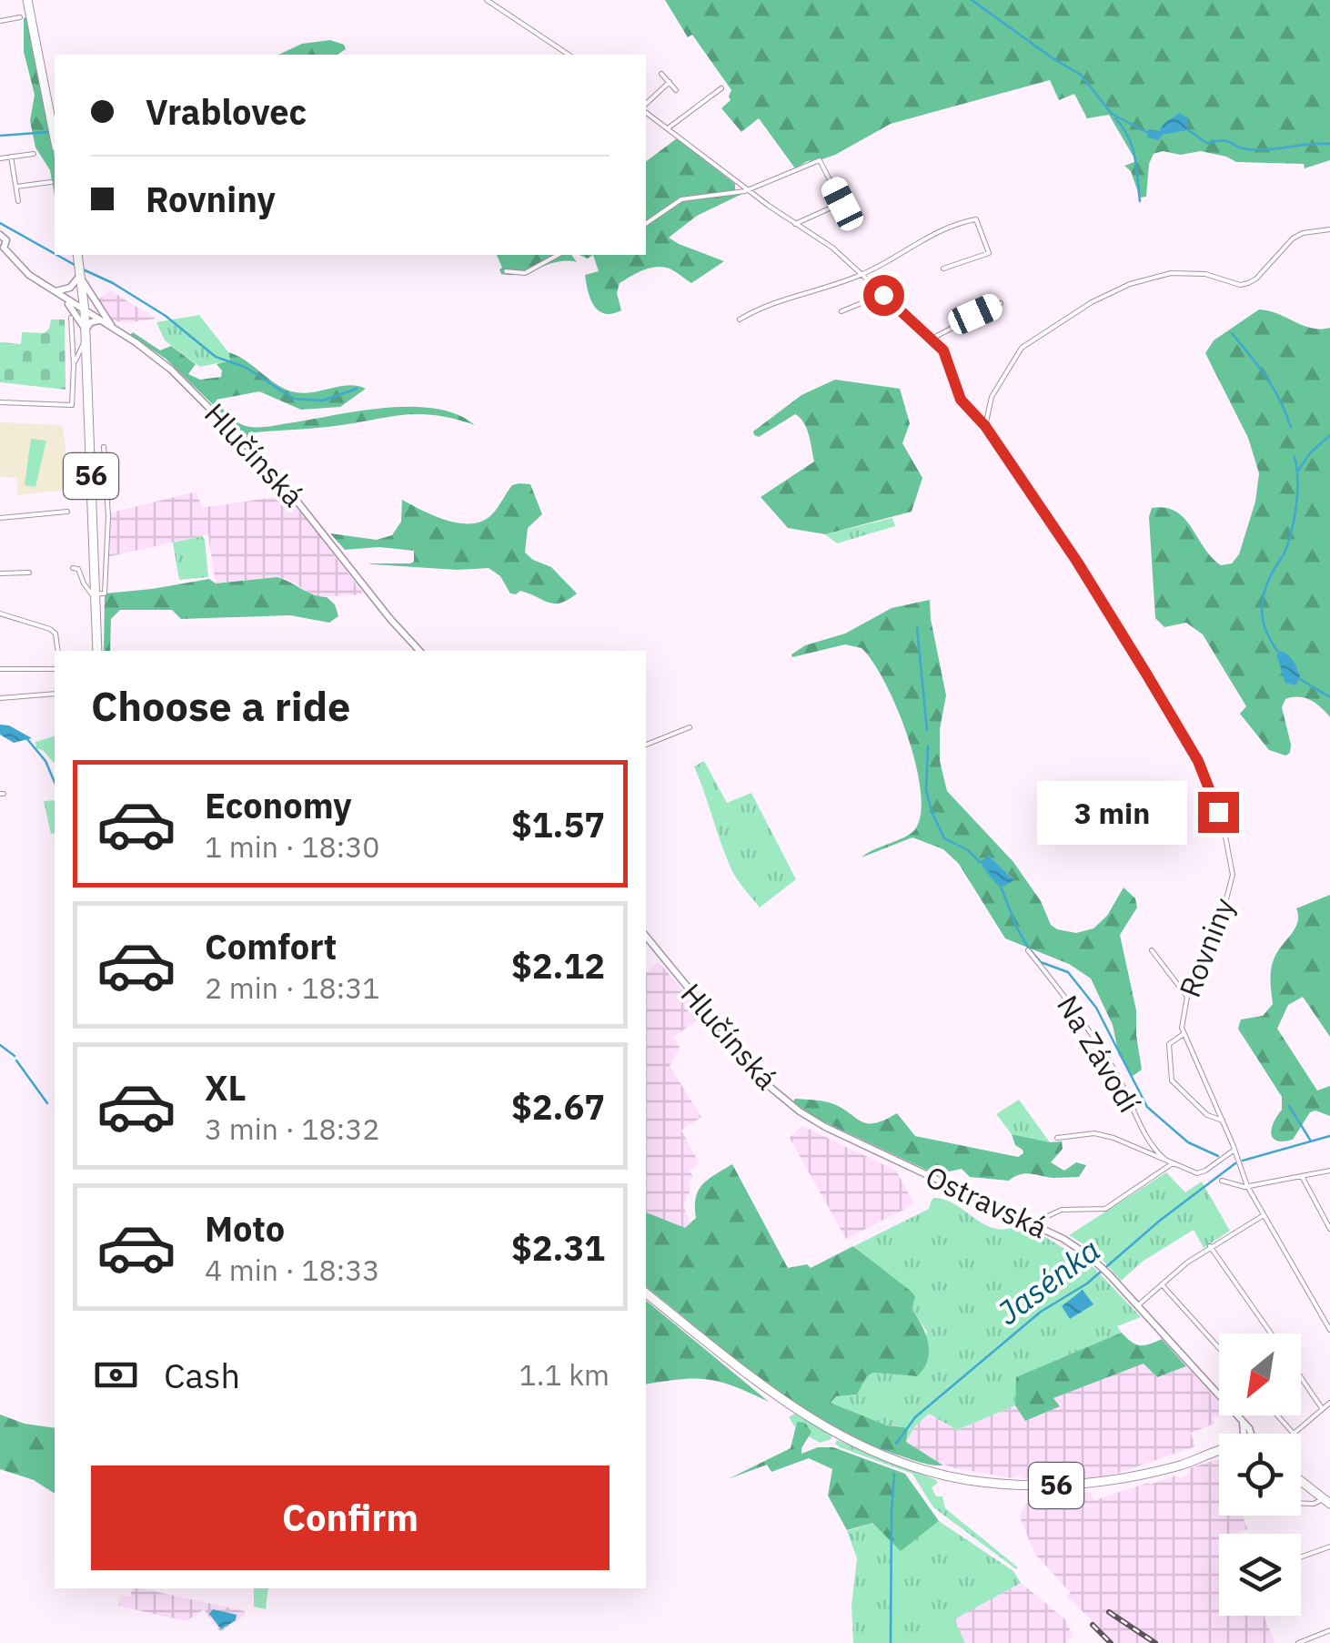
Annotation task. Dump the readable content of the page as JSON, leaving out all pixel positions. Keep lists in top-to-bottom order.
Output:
{
  "streets": {
    "main road": ["56"],
    "street": [
      "Hlučínská",
      "Rovniny",
      "Na Závodí",
      "Ostravská"
    ]
  },
  "crossings": [
    ["Hlučínská", "56"],
    ["Hlučínská", "Ostravská"],
    ["Rovniny", "Na Závodí"]
  ],
  "water": ["Jasénka"],
  "north": "bottom left",
  "page": {
    "banner": ["Vrablovec", "Rovniny"],
    "heading": "Choose a ride",
    "list": [
      {
        "name": "Economy",
        "note": "1 min · 18:30",
        "value": "$1.57"
      },
      {
        "name": "Comfort",
        "note": "2 min · 18:31",
        "value": "$2.12"
      },
      {
        "name": "XL",
        "note": "3 min · 18:32",
        "value": "$2.67"
      },
      {
        "name": "Moto",
        "note": "4 min · 18:33",
        "value": "$2.31"
      }
    ],
    "bubble": "3 min",
    "pay": ["Cash", "1.1 km"],
    "buttons": "Confirm"
  }
}
